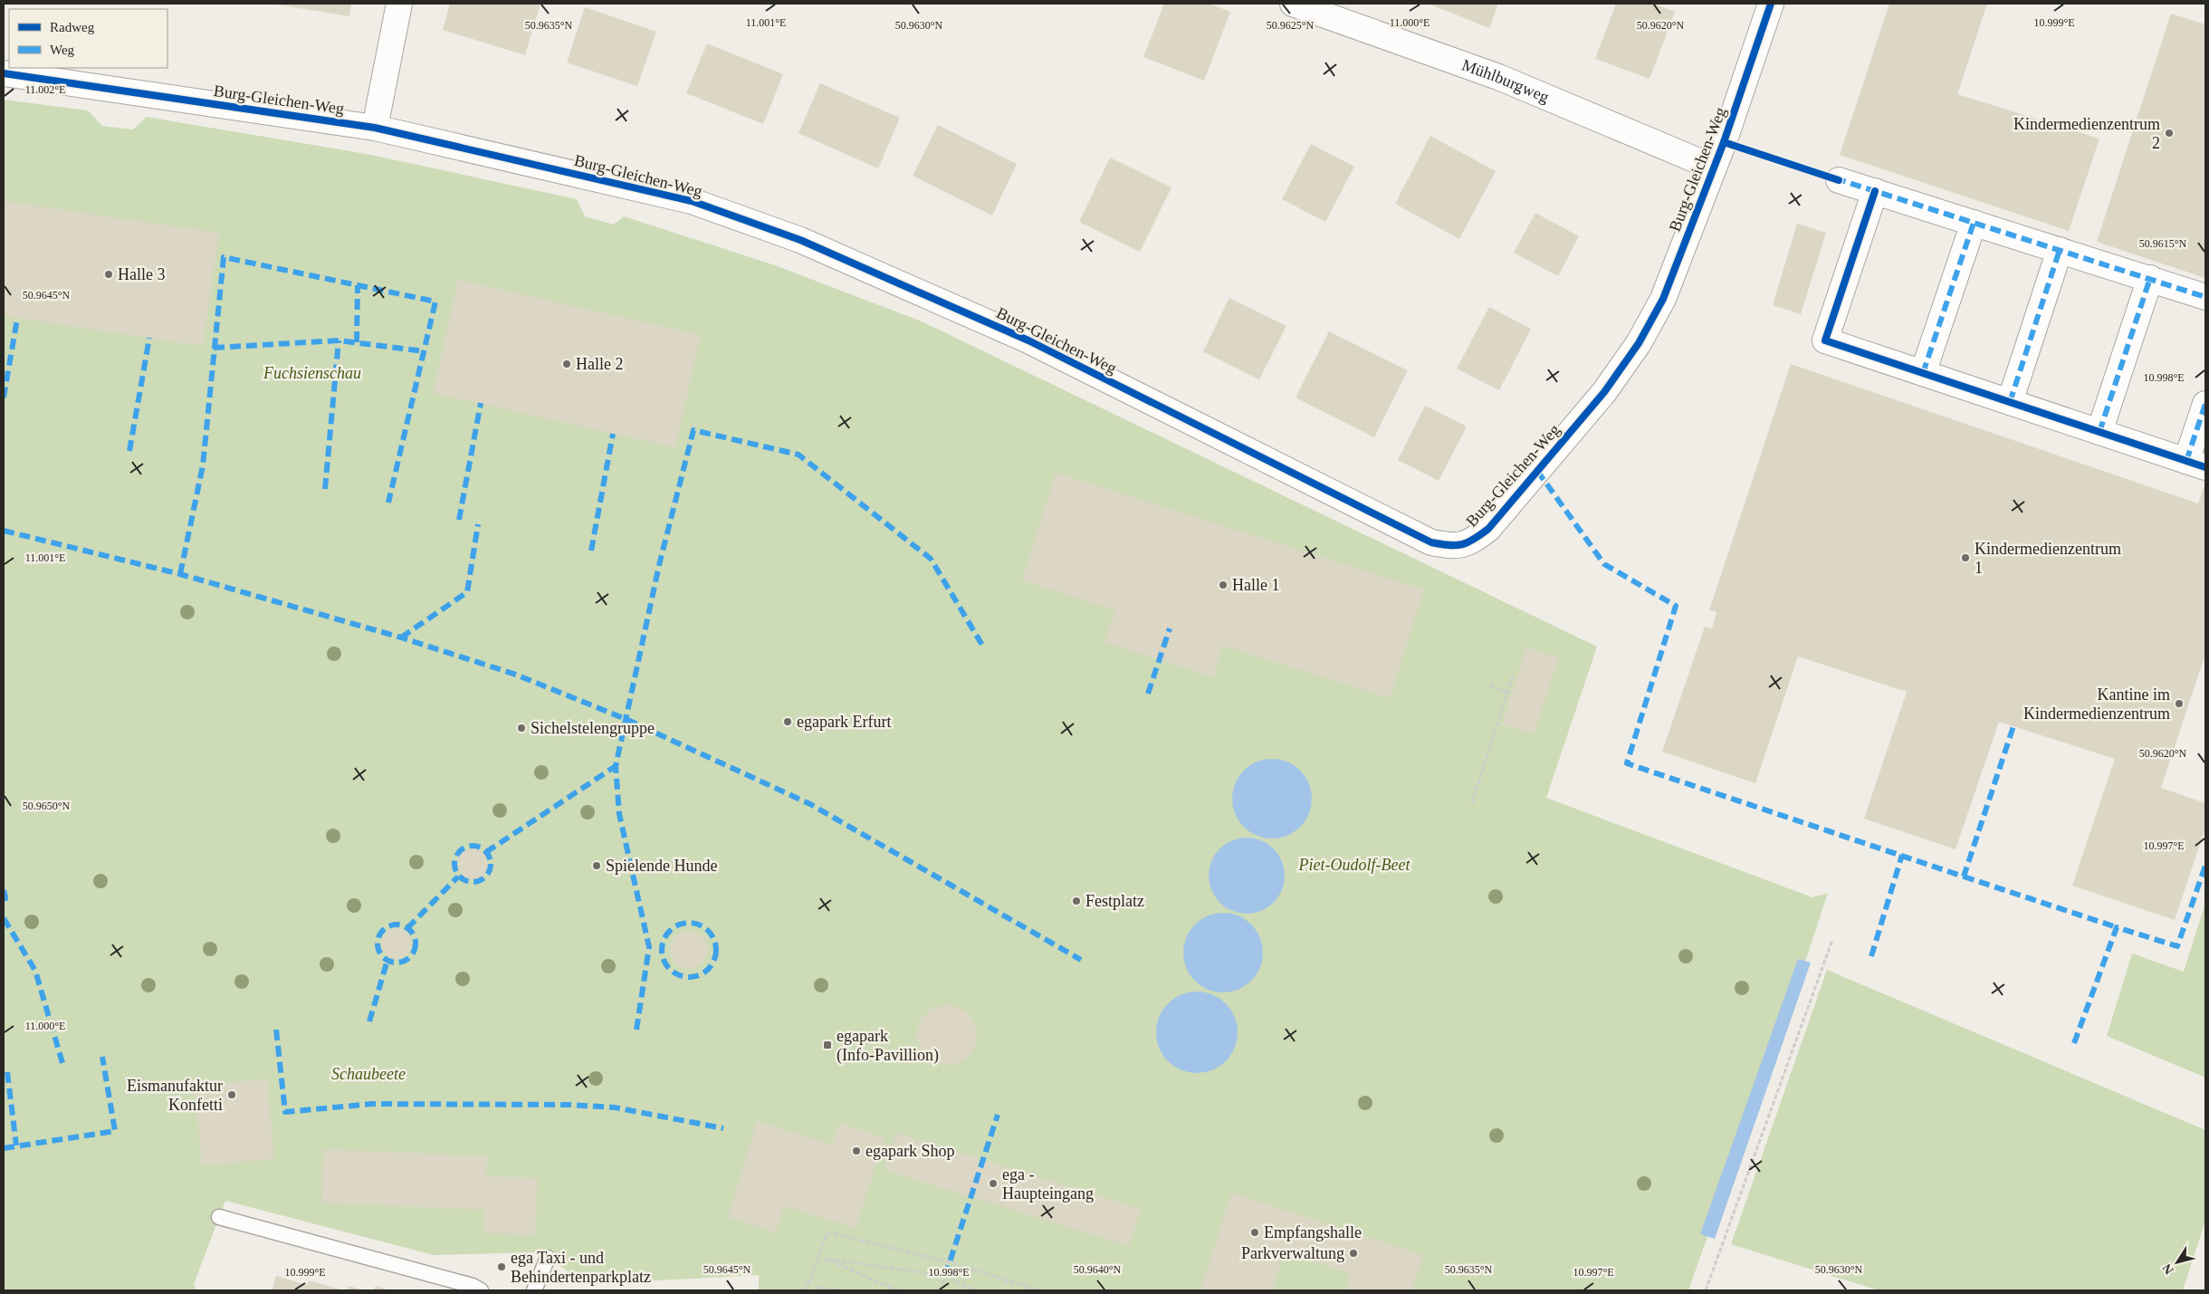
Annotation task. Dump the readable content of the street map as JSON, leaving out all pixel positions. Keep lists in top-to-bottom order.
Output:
{
  "streets": {
    "street": ["Mühlburgweg", "Burg-Gleichen-Weg"]
  },
  "crossings": [
    ["Mühlburgweg", "Burg-Gleichen-Weg"]
  ],
  "parks": ["Fuchsienschau", "Piet-Oudolf-Beet", "Schaubeete"],
  "places": {
    "other": [
      "Kindermedienzentrum 2",
      "Halle 3",
      "Halle 2",
      "Kindermedienzentrum 1",
      "Halle 1",
      "Kantine im Kindermedienzentrum",
      "egapark Erfurt",
      "Sichelstelengruppe",
      "Spielende Hunde",
      "Festplatz",
      "Eismanufaktur Konfetti",
      "egapark Shop",
      "ega - Haupteingang",
      "Empfangshalle",
      "Parkverwaltung",
      "ega Taxi - und Behindertenparkplatz"
    ],
    "transit": ["egapark (Info-Pavillion)"]
  },
  "legend": ["Radweg", "Weg"],
  "north": "bottom left",
  "coordinates": [
    "11.001°E",
    "11.000°E",
    "10.999°E",
    "50.9635°N",
    "50.9630°N",
    "50.9625°N",
    "50.9620°N",
    "11.002°E",
    "50.9615°N",
    "50.9645°N",
    "10.998°E",
    "50.9650°N",
    "10.997°E",
    "50.9640°N"
  ]
}
